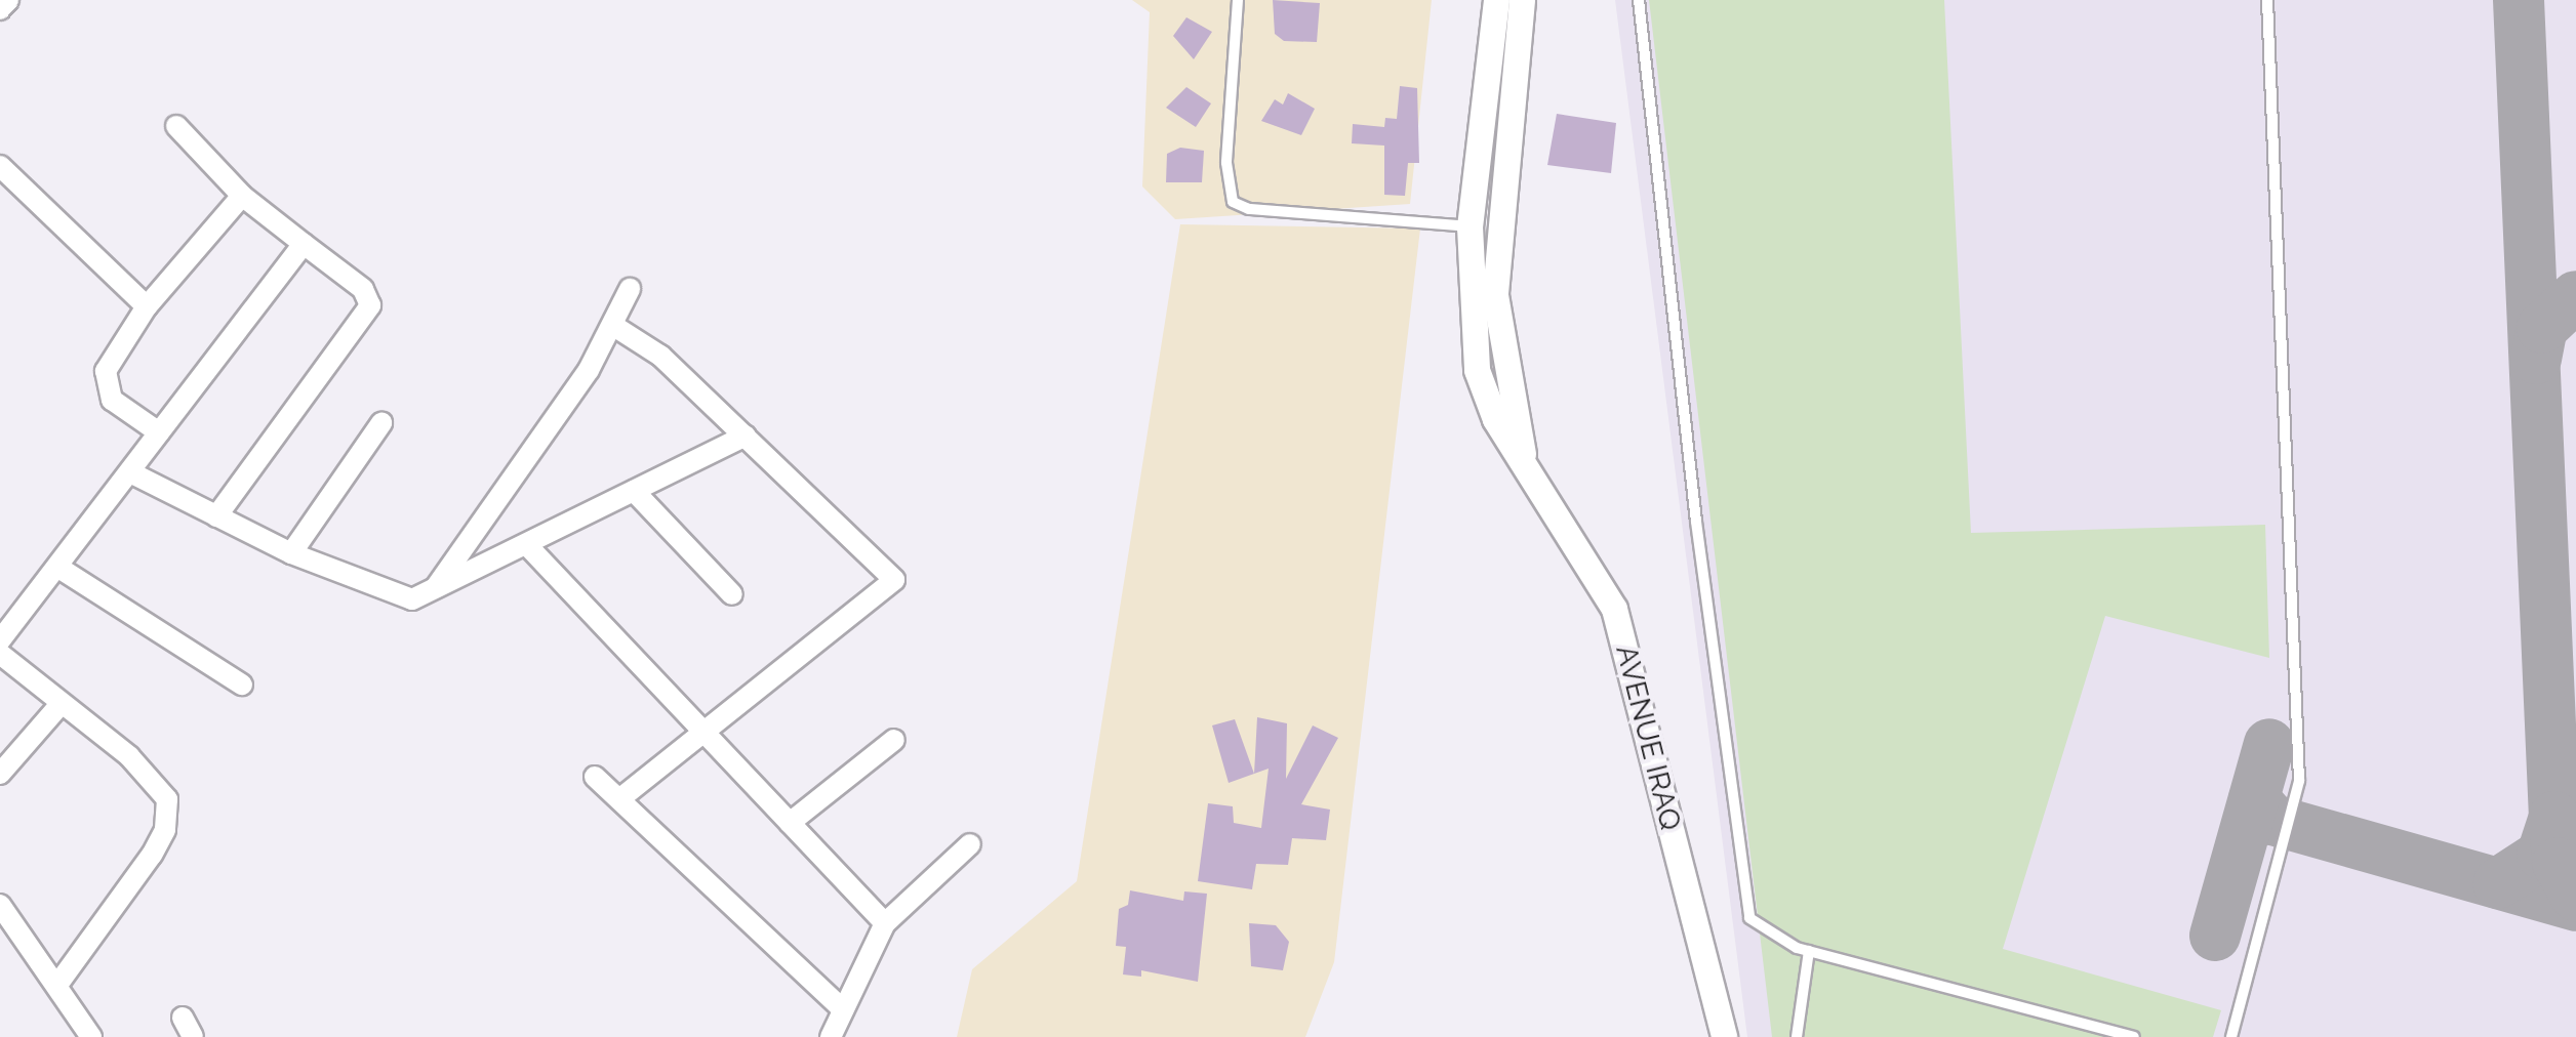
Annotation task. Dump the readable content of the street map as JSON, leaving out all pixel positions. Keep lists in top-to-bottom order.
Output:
{
  "streets": {
    "street": ["AVENUE IRAQ"]
  }
}
